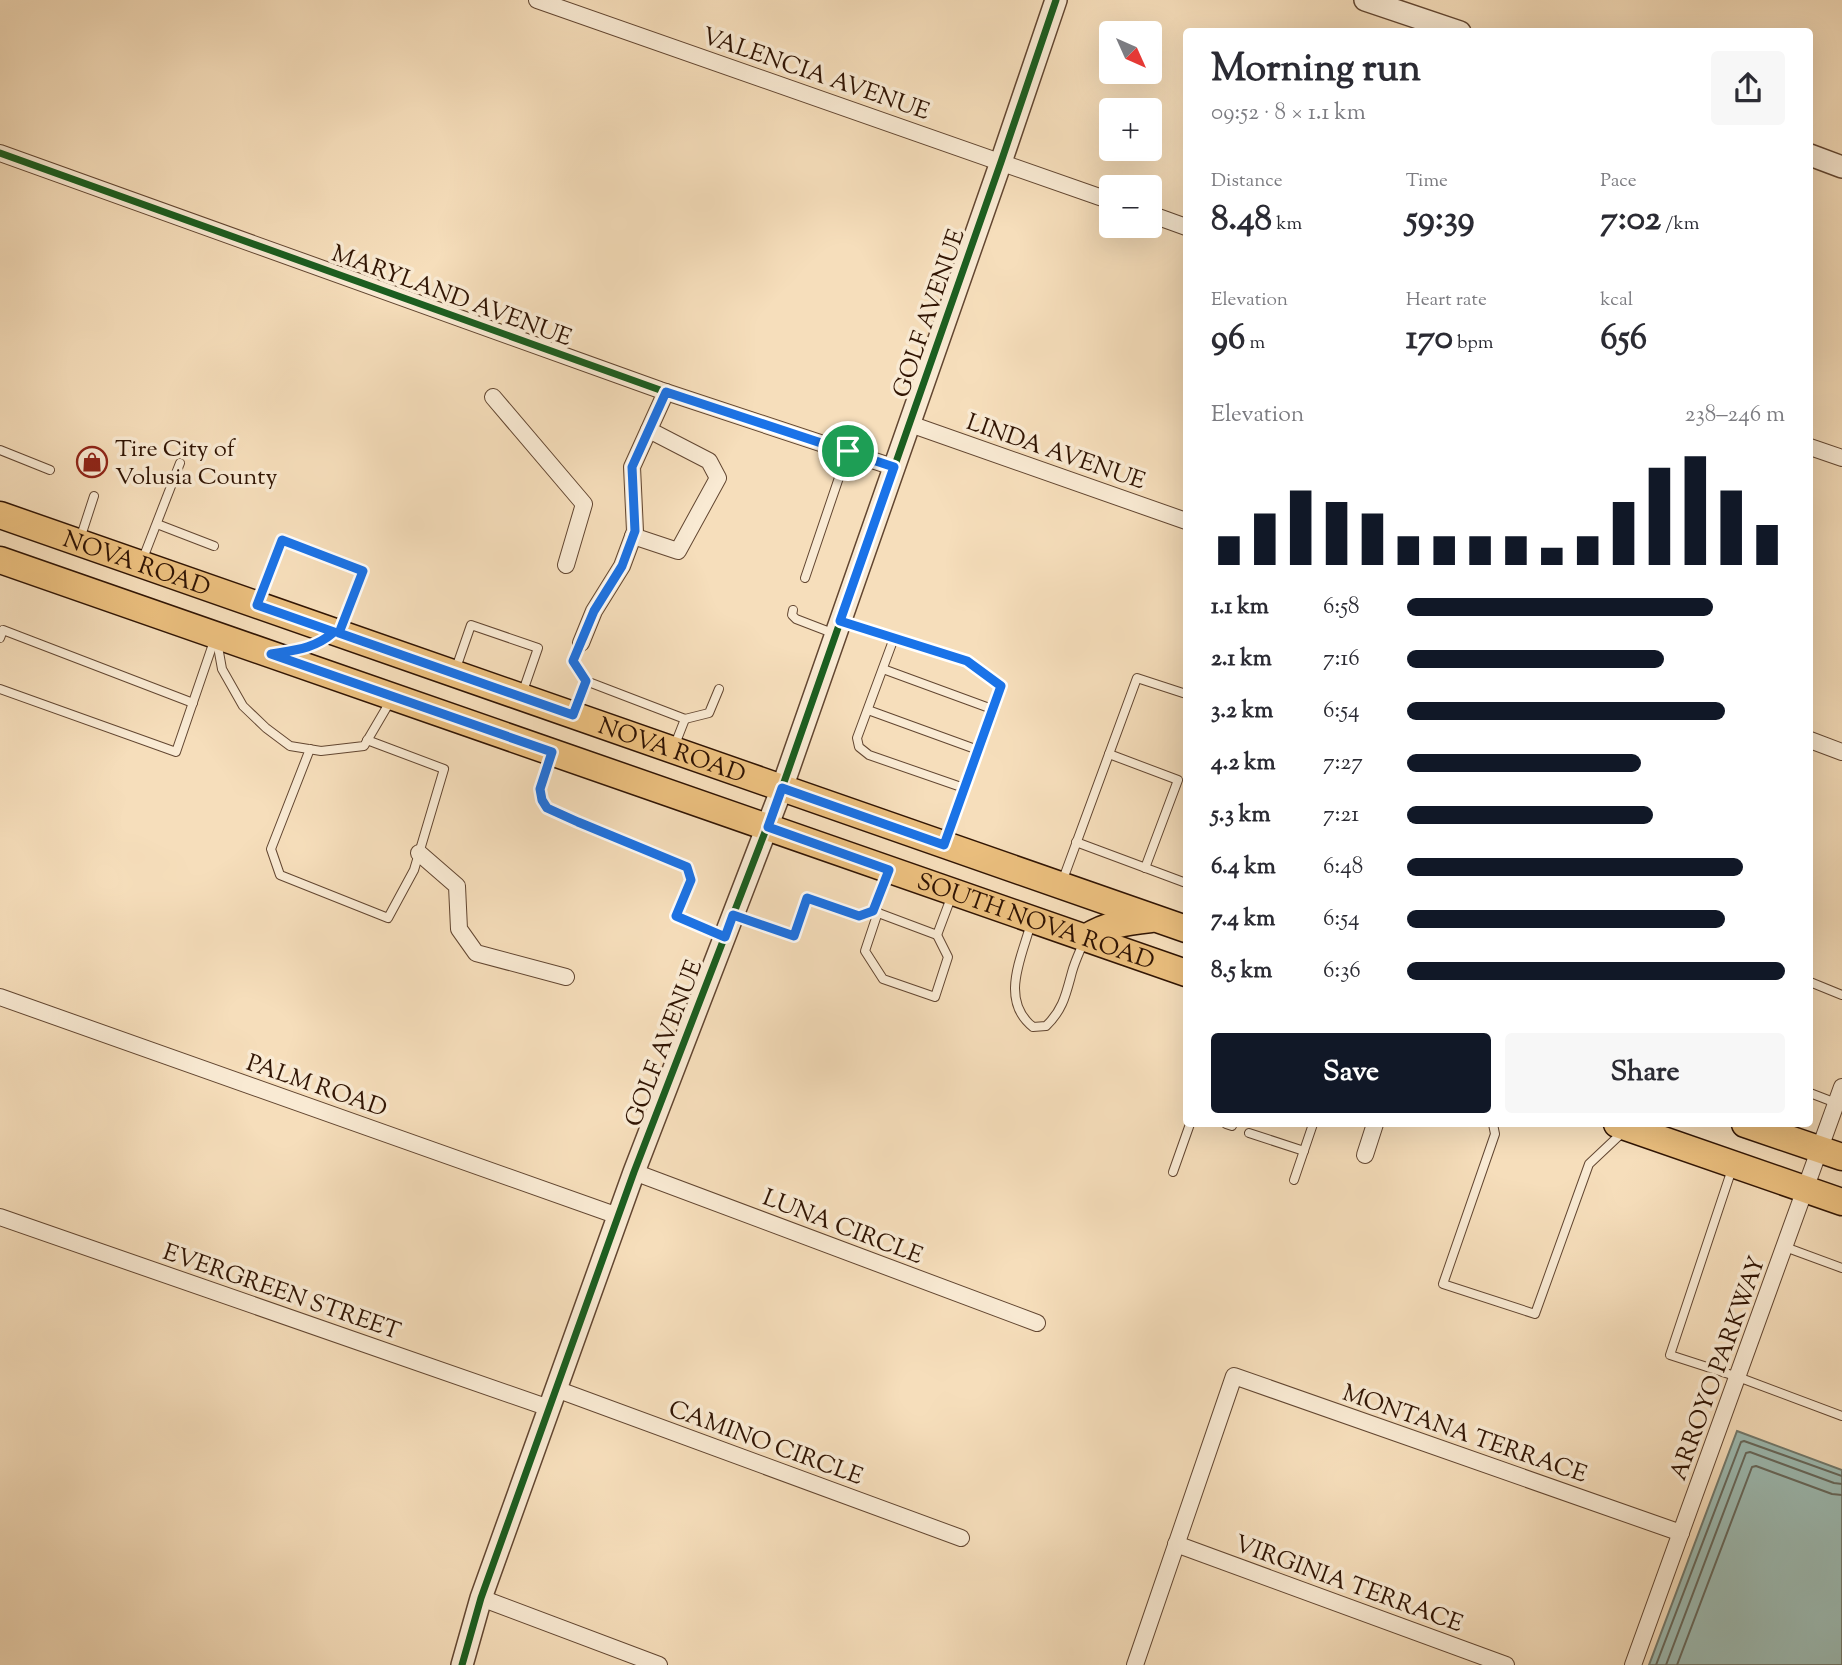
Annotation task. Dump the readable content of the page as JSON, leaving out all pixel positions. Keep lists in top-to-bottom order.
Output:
{
  "streets": {
    "main road": ["NOVA ROAD", "SOUTH NOVA ROAD"],
    "street": [
      "VALENCIA AVENUE",
      "MARYLAND AVENUE",
      "GOLF AVENUE",
      "LINDA AVENUE",
      "PALM ROAD",
      "LUNA CIRCLE",
      "EVERGREEN STREET",
      "ARROYO PARKWAY",
      "MONTANA TERRACE",
      "CAMINO CIRCLE",
      "VIRGINIA TERRACE"
    ]
  },
  "crossings": [
    ["VALENCIA AVENUE", "GOLF AVENUE"],
    ["MARYLAND AVENUE", "GOLF AVENUE"],
    ["GOLF AVENUE", "LINDA AVENUE"],
    ["GOLF AVENUE", "NOVA ROAD"],
    ["GOLF AVENUE", "SOUTH NOVA ROAD"],
    ["GOLF AVENUE", "PALM ROAD"],
    ["GOLF AVENUE", "LUNA CIRCLE"],
    ["GOLF AVENUE", "EVERGREEN STREET"],
    ["GOLF AVENUE", "CAMINO CIRCLE"],
    ["NOVA ROAD", "SOUTH NOVA ROAD"],
    ["EVERGREEN STREET", "CAMINO CIRCLE"],
    ["ARROYO PARKWAY", "MONTANA TERRACE"],
    ["MONTANA TERRACE", "VIRGINIA TERRACE"]
  ],
  "places": {
    "shop": ["Tire City of Volusia County"]
  },
  "north": "bottom right",
  "page": {
    "map_buttons": ["+", "−"],
    "heading": ["Morning run", "09:52 · 8 × 1.1 km"],
    "stats": [
      ["Distance", "8.48 km"],
      ["Time", "59:39"],
      ["Pace", "7:02 /km"],
      ["Elevation", "96 m"],
      ["Heart rate", "170 bpm"],
      ["kcal", "656"]
    ],
    "chart": ["Elevation", "238–246 m"],
    "list": [
      {
        "name": "1.1 km",
        "note": "6:58"
      },
      {
        "name": "2.1 km",
        "note": "7:16"
      },
      {
        "name": "3.2 km",
        "note": "6:54"
      },
      {
        "name": "4.2 km",
        "note": "7:27"
      },
      {
        "name": "5.3 km",
        "note": "7:21"
      },
      {
        "name": "6.4 km",
        "note": "6:48"
      },
      {
        "name": "7.4 km",
        "note": "6:54"
      },
      {
        "name": "8.5 km",
        "note": "6:36"
      }
    ],
    "buttons": ["Save", "Share"]
  }
}
